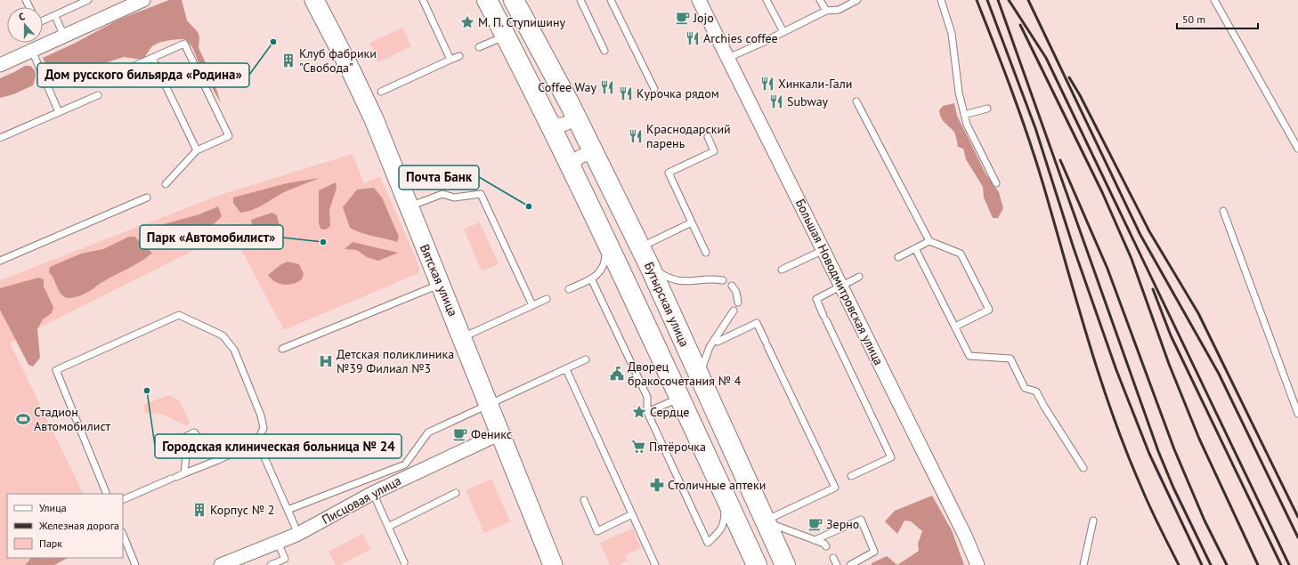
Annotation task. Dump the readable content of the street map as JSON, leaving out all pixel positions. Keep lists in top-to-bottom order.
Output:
{
  "streets": {
    "main road": ["Бутырская улица"],
    "street": ["Вятская улица", "Большая Новодмитровская улица", "Писцовая улица"]
  },
  "crossings": [
    ["Вятская улица", "Писцовая улица"]
  ],
  "places": {
    "cafe": ["Jojo", "Феникс", "Зерно"],
    "place": ["М. П. Ступишину", "Сердце"],
    "restaurant": [
      "Archies coffee",
      "Хинкали-Гали",
      "Coffee Way",
      "Курочка рядом",
      "Subway",
      "Краснодарский парень"
    ],
    "other": [
      "Дом русского бильярда «Родина»",
      "Почта Банк",
      "Парк «Автомобилист»",
      "Городская клиническая больница № 24"
    ],
    "building": ["Клуб фабрики \"Свобода\"", "Корпус № 2"],
    "hospital": ["Детская поликлиника №39 Филиал №3"],
    "public building": ["Дворец бракосочетания № 4"],
    "sports": ["Стадион Автомобилист"],
    "supermarket": ["Пятёрочка"],
    "pharmacy": ["Столичные аптеки"]
  },
  "legend": ["Улица", "Железная дорога", "Парк"],
  "scale_bar": "50 m",
  "north": "top"
}
